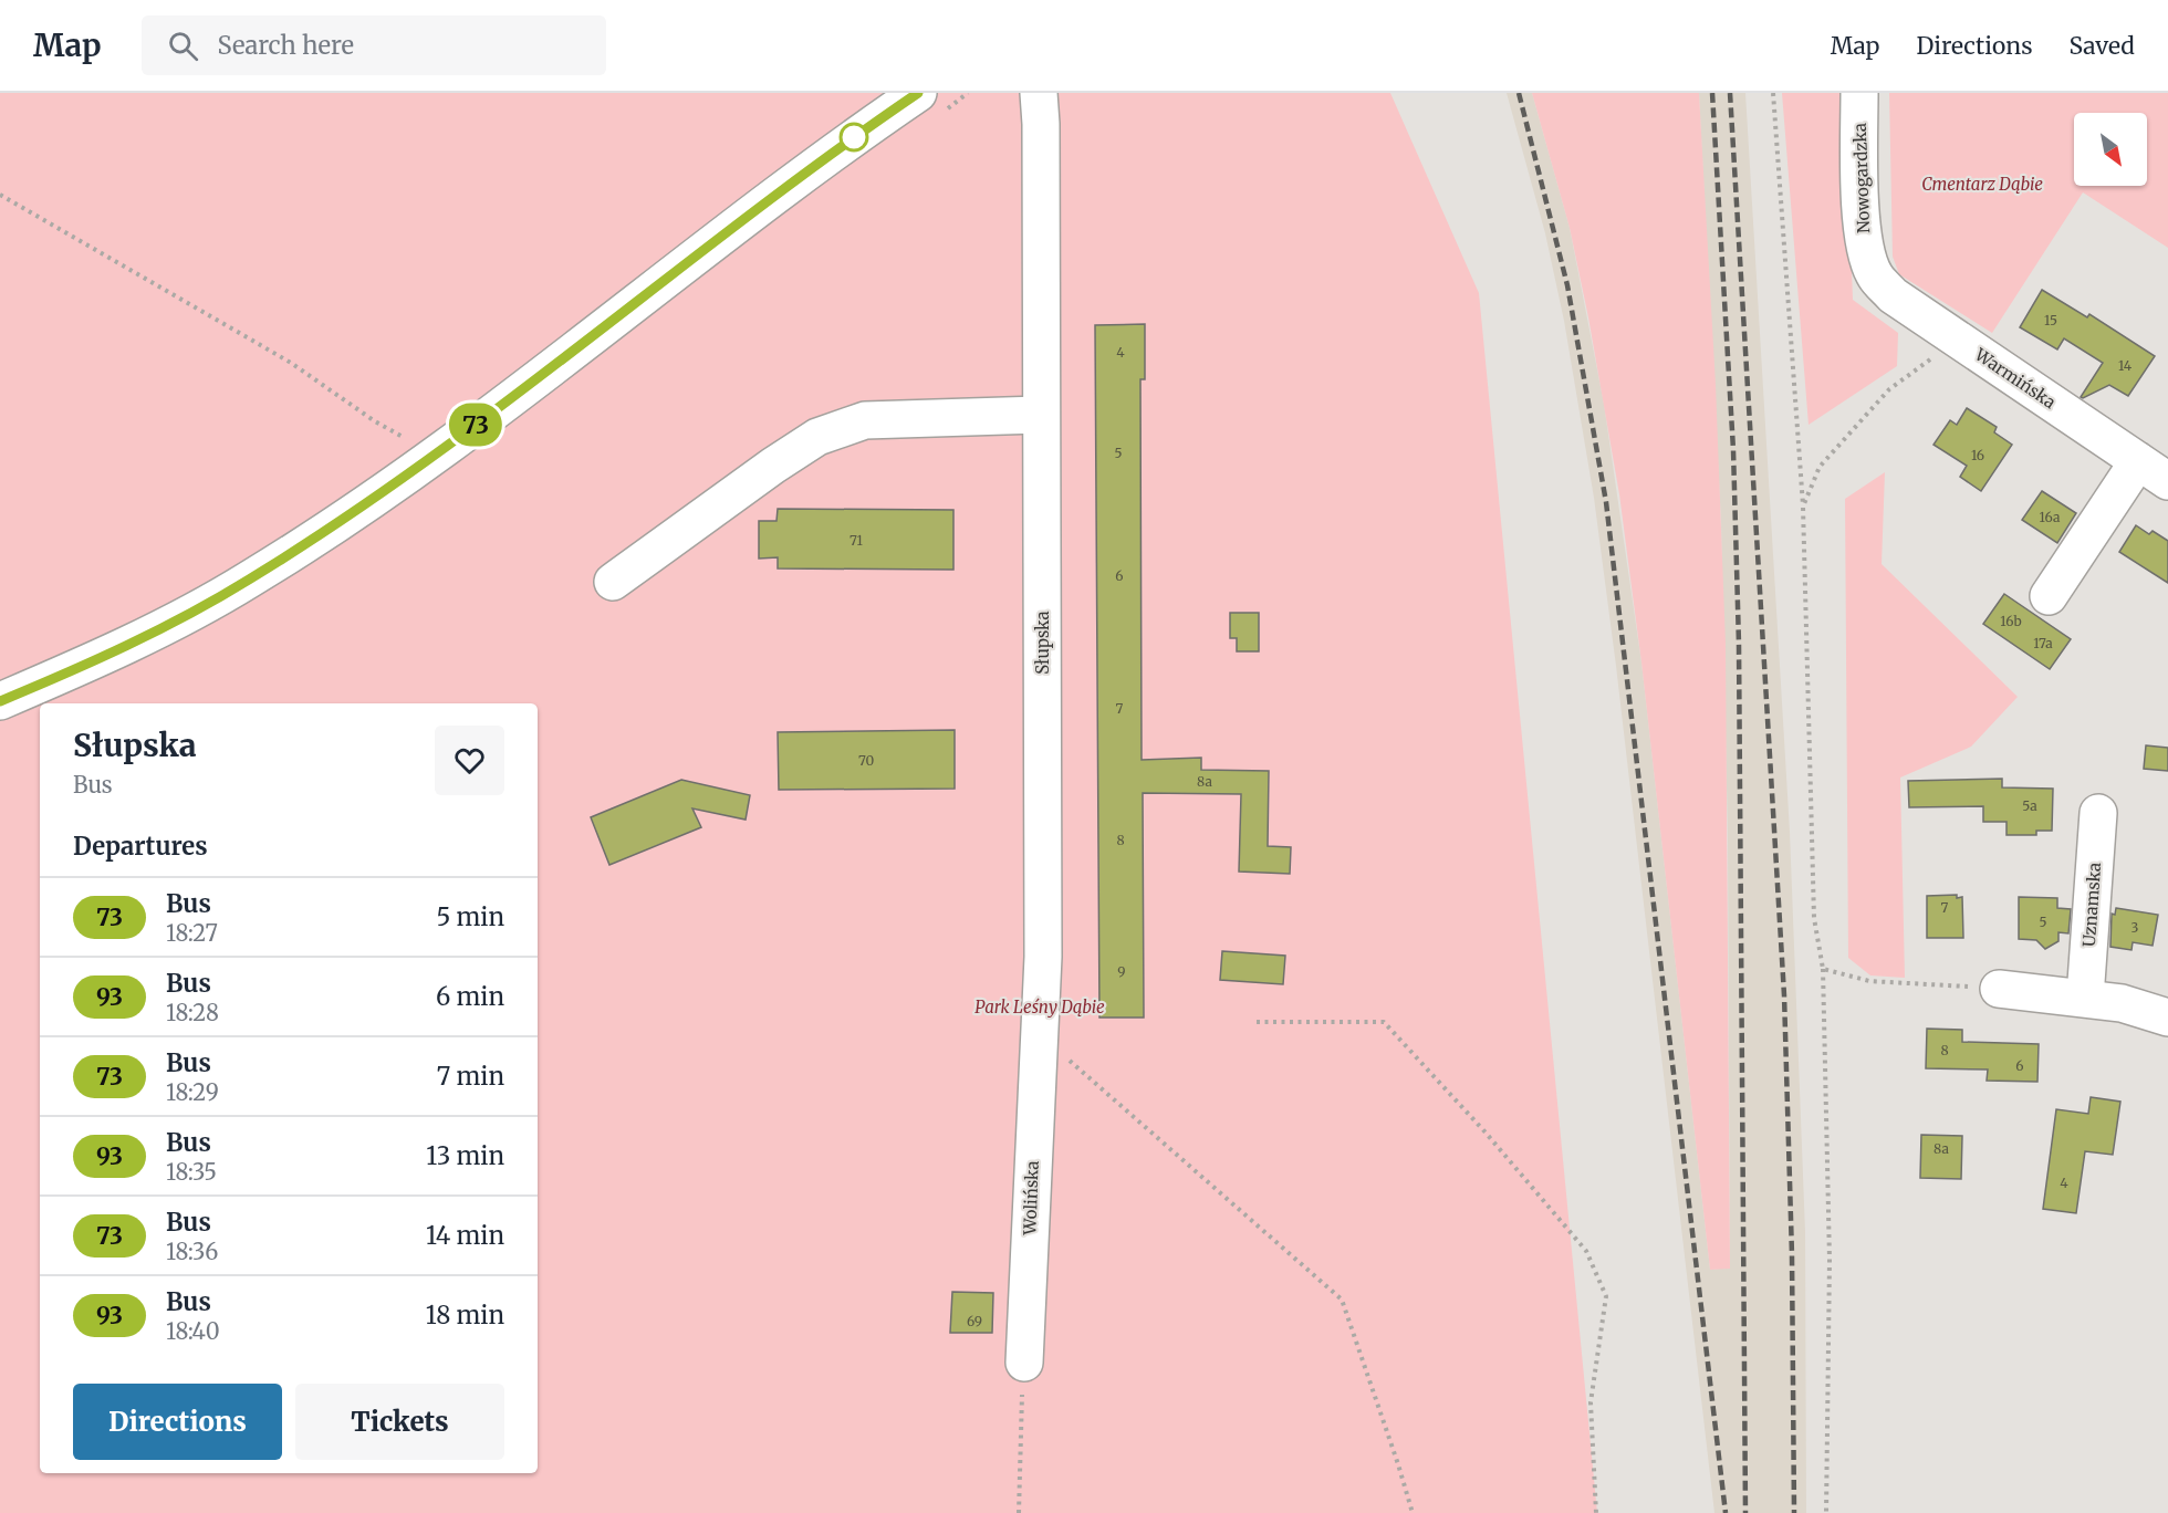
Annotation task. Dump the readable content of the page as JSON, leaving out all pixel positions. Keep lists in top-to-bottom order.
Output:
{
  "streets": {
    "street": [
      "Nowogardzka",
      "Warmińska",
      "Słupska",
      "Uznamska",
      "Wolińska"
    ]
  },
  "crossings": [
    ["Nowogardzka", "Warmińska"],
    ["Słupska", "Wolińska"]
  ],
  "parks": ["Cmentarz Dąbie", "Park Leśny Dąbie"],
  "lines": ["bus line 73"],
  "house_numbers": [
    "15",
    "4",
    "14",
    "5",
    "16",
    "16a",
    "71",
    "6",
    "16b",
    "17a",
    "7",
    "70",
    "8a",
    "5a",
    "8",
    "7",
    "5",
    "3",
    "9",
    "8",
    "6",
    "8a",
    "4",
    "69"
  ],
  "north": "bottom right",
  "page": {
    "header": "Map",
    "search": "Search here",
    "nav": ["Map", "Directions", "Saved"],
    "on_map": "73",
    "heading": [
      ["Słupska", "Bus"],
      "Departures"
    ],
    "list": [
      {
        "mark": "73",
        "name": "Bus",
        "note": "18:27",
        "value": "5 min"
      },
      {
        "mark": "93",
        "name": "Bus",
        "note": "18:28",
        "value": "6 min"
      },
      {
        "mark": "73",
        "name": "Bus",
        "note": "18:29",
        "value": "7 min"
      },
      {
        "mark": "93",
        "name": "Bus",
        "note": "18:35",
        "value": "13 min"
      },
      {
        "mark": "73",
        "name": "Bus",
        "note": "18:36",
        "value": "14 min"
      },
      {
        "mark": "93",
        "name": "Bus",
        "note": "18:40",
        "value": "18 min"
      }
    ],
    "buttons": ["Directions", "Tickets"]
  }
}
